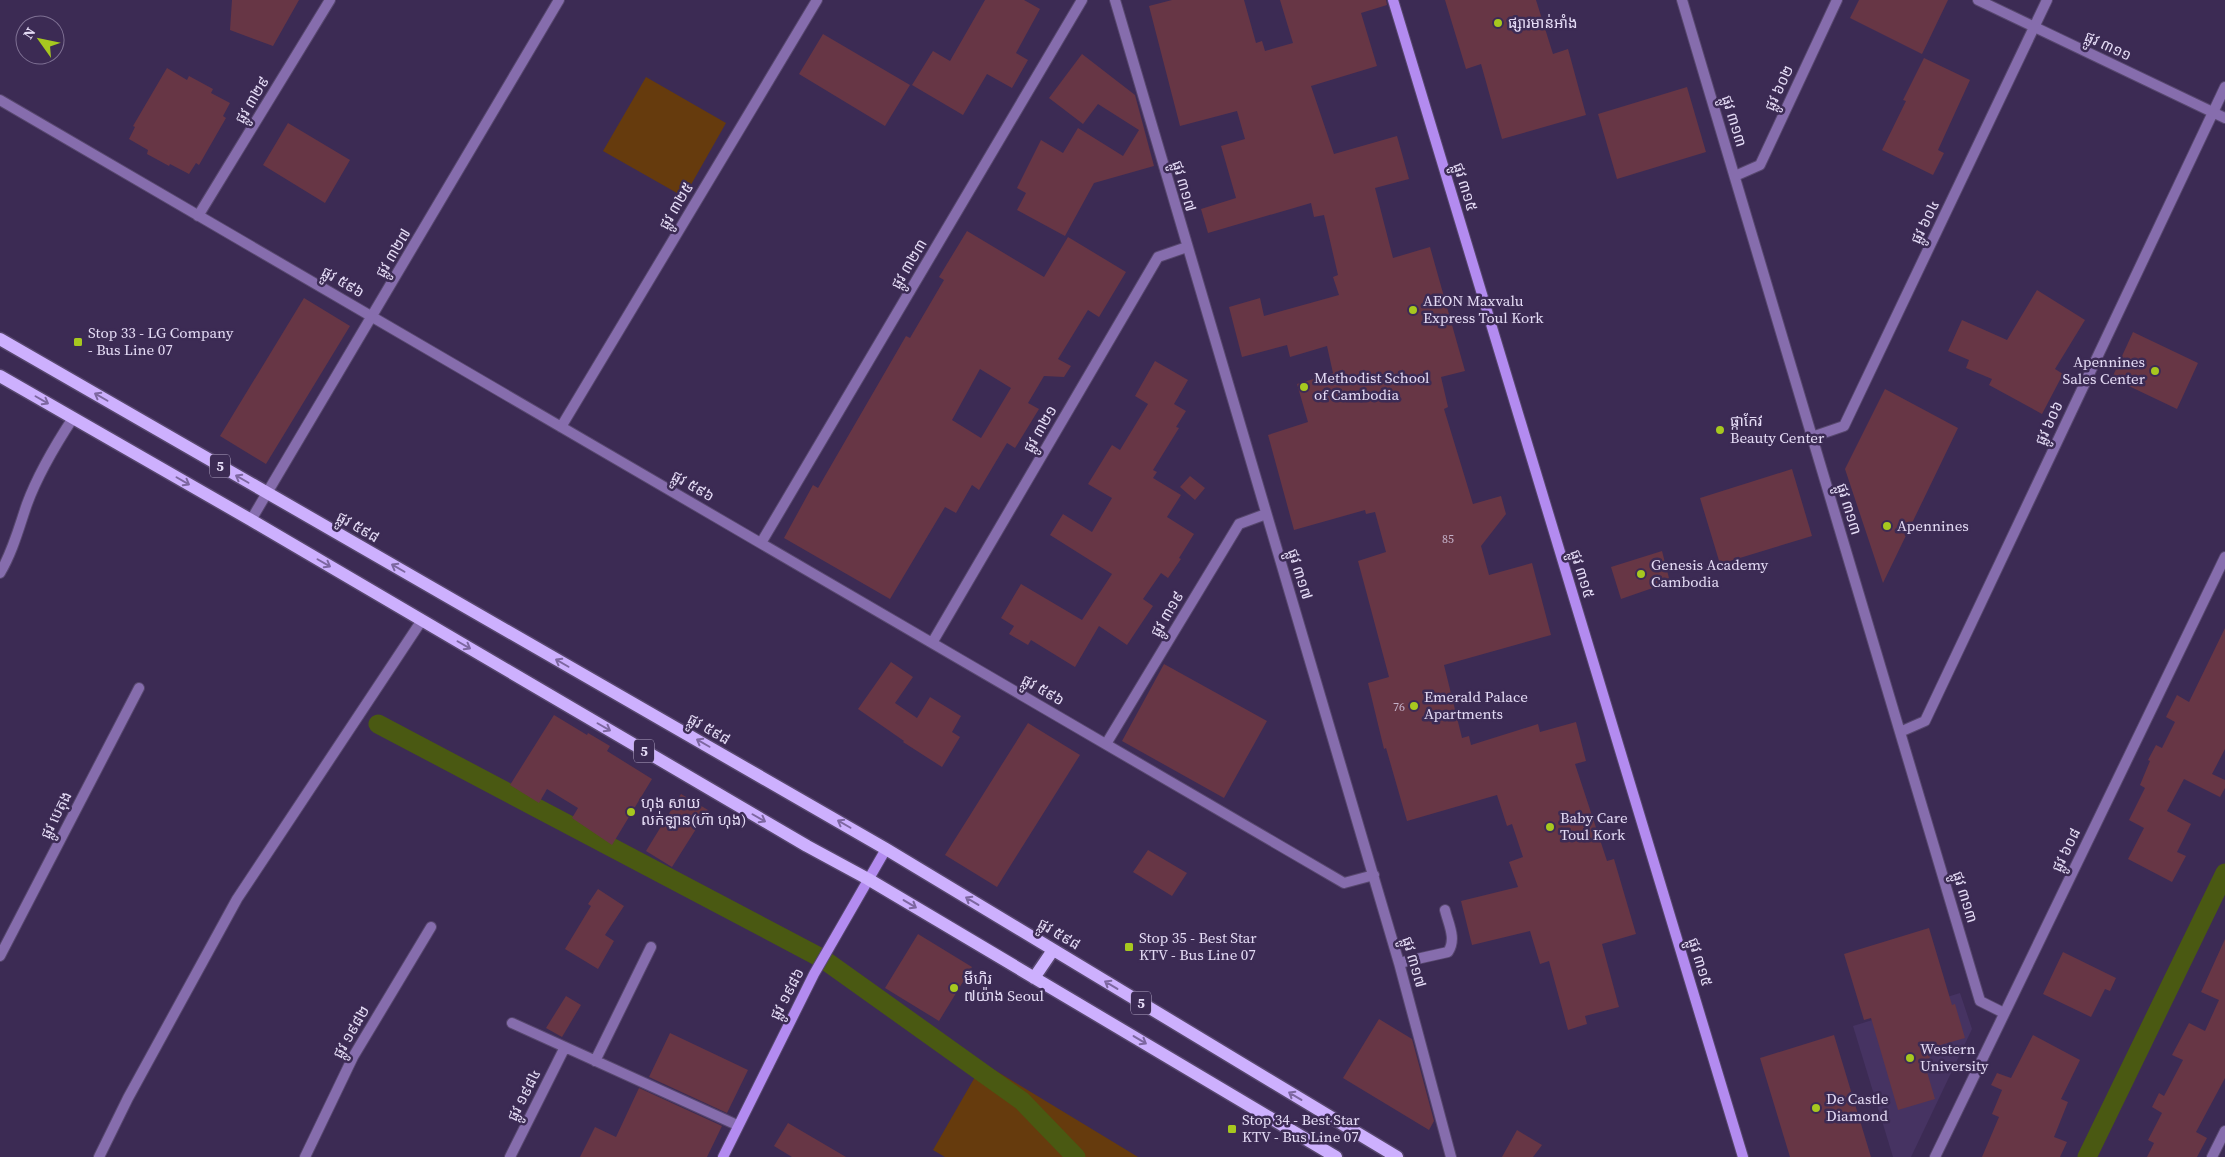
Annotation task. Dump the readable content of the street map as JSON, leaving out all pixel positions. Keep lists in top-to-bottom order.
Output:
{
  "streets": {
    "main road": ["5", "ផ្លូវ ៥៩៨"],
    "street": [
      "ផ្លូវ ៣១១",
      "ផ្លូវ ៦០២",
      "ផ្លូវ ៣២៩",
      "ផ្លូវ ៣១៣",
      "ផ្លូវ ៣១៧",
      "ផ្លូវ ៣១៥",
      "ផ្លូវ ៣២៥",
      "ផ្លូវ ៦០៤",
      "ផ្លូវ ៣២៧",
      "ផ្លូវ ៣២៣",
      "ផ្លូវ ៥៩៦",
      "ផ្លូវ ៦០៦",
      "ផ្លូវ ៣២១",
      "ផ្លូវ ៣១៩",
      "ផ្លូវ បេតុង",
      "ផ្លូវ ៦០៨",
      "ផ្លូវ ១៩៨៦",
      "ផ្លូវ ១៩៨២",
      "ផ្លូវ ១៩៨៤"
    ]
  },
  "crossings": [
    ["ផ្លូវ ៣១១", "ផ្លូវ ៦០៤"],
    ["ផ្លូវ ៣១១", "ផ្លូវ ៦០៦"],
    ["ផ្លូវ ៦០២", "ផ្លូវ ៣១៣"],
    ["ផ្លូវ ៣២៩", "ផ្លូវ ៥៩៦"],
    ["ផ្លូវ ៣១៣", "ផ្លូវ ៦០៤"],
    ["ផ្លូវ ៣១៣", "ផ្លូវ ៦០៦"],
    ["ផ្លូវ ៣១៣", "ផ្លូវ ៦០៨"],
    ["ផ្លូវ ៣១៧", "ផ្លូវ ៥៩៦"],
    ["ផ្លូវ ៣១៧", "ផ្លូវ ៣២១"],
    ["ផ្លូវ ៣១៧", "ផ្លូវ ៣១៩"],
    ["ផ្លូវ ៣២៥", "ផ្លូវ ៥៩៦"],
    ["ផ្លូវ ៣២៧", "ផ្លូវ ៥៩៦"],
    ["ផ្លូវ ៣២៧", "5"],
    ["ផ្លូវ ៣២៧", "ផ្លូវ ៥៩៨"],
    ["ផ្លូវ ៣២៣", "ផ្លូវ ៥៩៦"],
    ["ផ្លូវ ៥៩៦", "ផ្លូវ ៣២១"],
    ["ផ្លូវ ៥៩៦", "ផ្លូវ ៣១៩"],
    ["5", "ផ្លូវ ១៩៨៦"],
    ["ផ្លូវ ៥៩៨", "ផ្លូវ ១៩៨៦"]
  ],
  "places": {
    "other": [
      "ផ្សារមាន់អាំង",
      "AEON Maxvalu Express Toul Kork",
      "Apennines Sales Center",
      "Methodist School of Cambodia",
      "ផ្កាកែវ Beauty Center",
      "Apennines",
      "Genesis Academy Cambodia",
      "Emerald Palace Apartments",
      "ហុង សាយ លក់ឡាន(ហ៊ា ហុង)",
      "Baby Care Toul Kork",
      "មីហិរ ៧យ៉ាង Seoul",
      "Western University",
      "De Castle Diamond"
    ],
    "transit": ["Stop 33 - LG Company - Bus Line 07", "Stop 35 - Best Star KTV - Bus Line 07", "Stop 34 - Best Star KTV - Bus Line 07"]
  },
  "house_numbers": ["85", "76"],
  "north": "top left"
}
